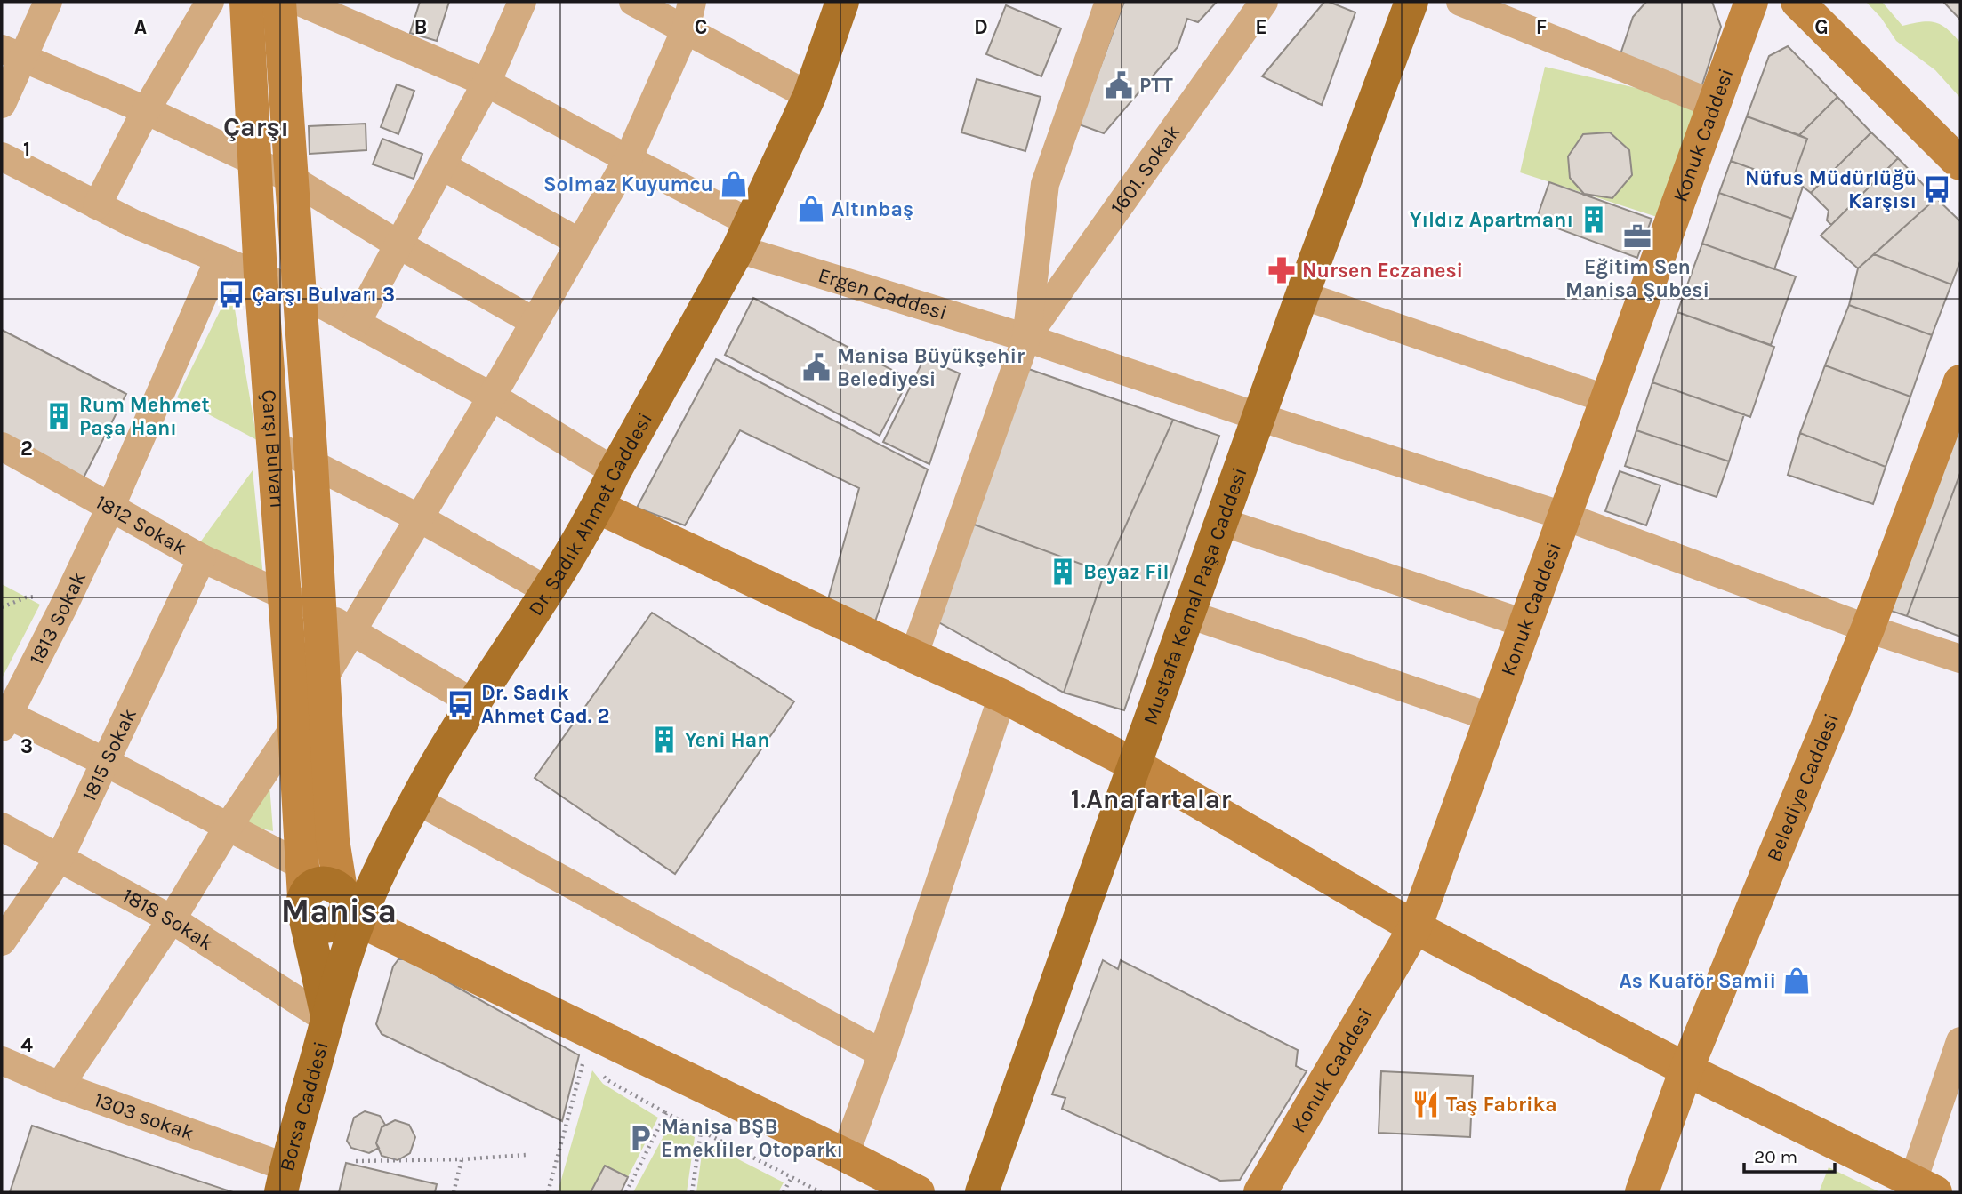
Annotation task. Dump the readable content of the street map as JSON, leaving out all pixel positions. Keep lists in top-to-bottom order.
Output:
{
  "streets": {
    "main road": ["Dr. Sadık Ahmet Caddesi", "Mustafa Kemal Paşa Caddesi", "Borsa Caddesi"],
    "street": [
      "Konuk Caddesi",
      "1601. Sokak",
      "Ergen Caddesi",
      "Çarşı Bulvarı",
      "1812 Sokak",
      "1813 Sokak",
      "1815 Sokak",
      "Belediye Caddesi",
      "1818 Sokak",
      "1303 sokak"
    ]
  },
  "crossings": [
    ["Konuk Caddesi", "Ergen Caddesi"],
    ["1601. Sokak", "Ergen Caddesi"],
    ["Ergen Caddesi", "Dr. Sadık Ahmet Caddesi"],
    ["Ergen Caddesi", "Mustafa Kemal Paşa Caddesi"],
    ["Ergen Caddesi", "Belediye Caddesi"],
    ["Çarşı Bulvarı", "Dr. Sadık Ahmet Caddesi"],
    ["Çarşı Bulvarı", "1812 Sokak"],
    ["Dr. Sadık Ahmet Caddesi", "1812 Sokak"],
    ["Dr. Sadık Ahmet Caddesi", "1818 Sokak"],
    ["Dr. Sadık Ahmet Caddesi", "Borsa Caddesi"],
    ["1812 Sokak", "1813 Sokak"],
    ["1812 Sokak", "1815 Sokak"],
    ["1815 Sokak", "1818 Sokak"],
    ["1818 Sokak", "Borsa Caddesi"],
    ["Borsa Caddesi", "1303 sokak"]
  ],
  "districts": ["Çarşı", "1.Anafartalar", "Manisa"],
  "places": {
    "public building": ["PTT", "Manisa Büyükşehir Belediyesi"],
    "shop": ["Solmaz Kuyumcu", "Altınbaş", "As Kuaför Samii"],
    "bus stop": ["Nüfus Müdürlüğü Karşısı", "Çarşı Bulvarı 3", "Dr. Sadık Ahmet Cad. 2"],
    "building": [
      "Yıldız Apartmanı",
      "Rum Mehmet Paşa Hanı",
      "Beyaz Fil",
      "Yeni Han"
    ],
    "office": ["Eğitim Sen Manisa Şubesi"],
    "pharmacy": ["Nursen Eczanesi"],
    "restaurant": ["Taş Fabrika"],
    "parking": ["Manisa BŞB Emekliler Otoparkı"]
  },
  "scale_bar": "20 m",
  "grid": {
    "columns": [
      "A",
      "B",
      "C",
      "D",
      "E",
      "F",
      "G"
    ],
    "rows": [
      "1",
      "2",
      "3",
      "4"
    ]
  }
}
